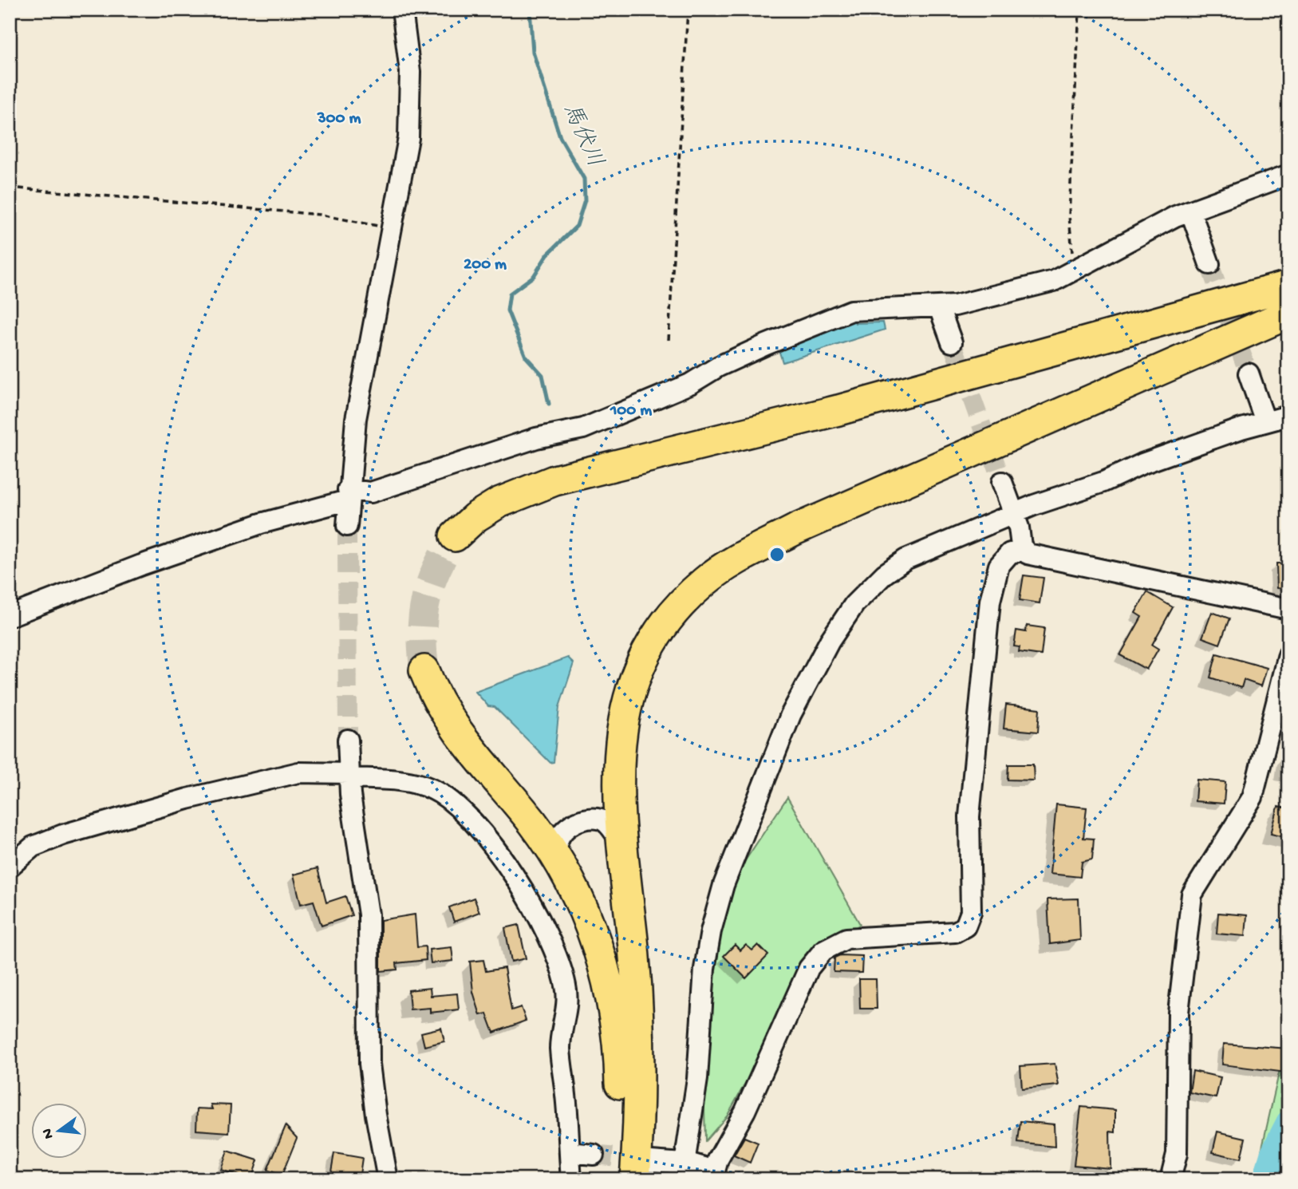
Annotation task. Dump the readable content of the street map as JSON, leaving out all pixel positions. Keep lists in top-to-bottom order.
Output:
{
  "water": ["馬伏川"],
  "north": "left",
  "rings": ["300 m", "200 m", "100 m"]
}
